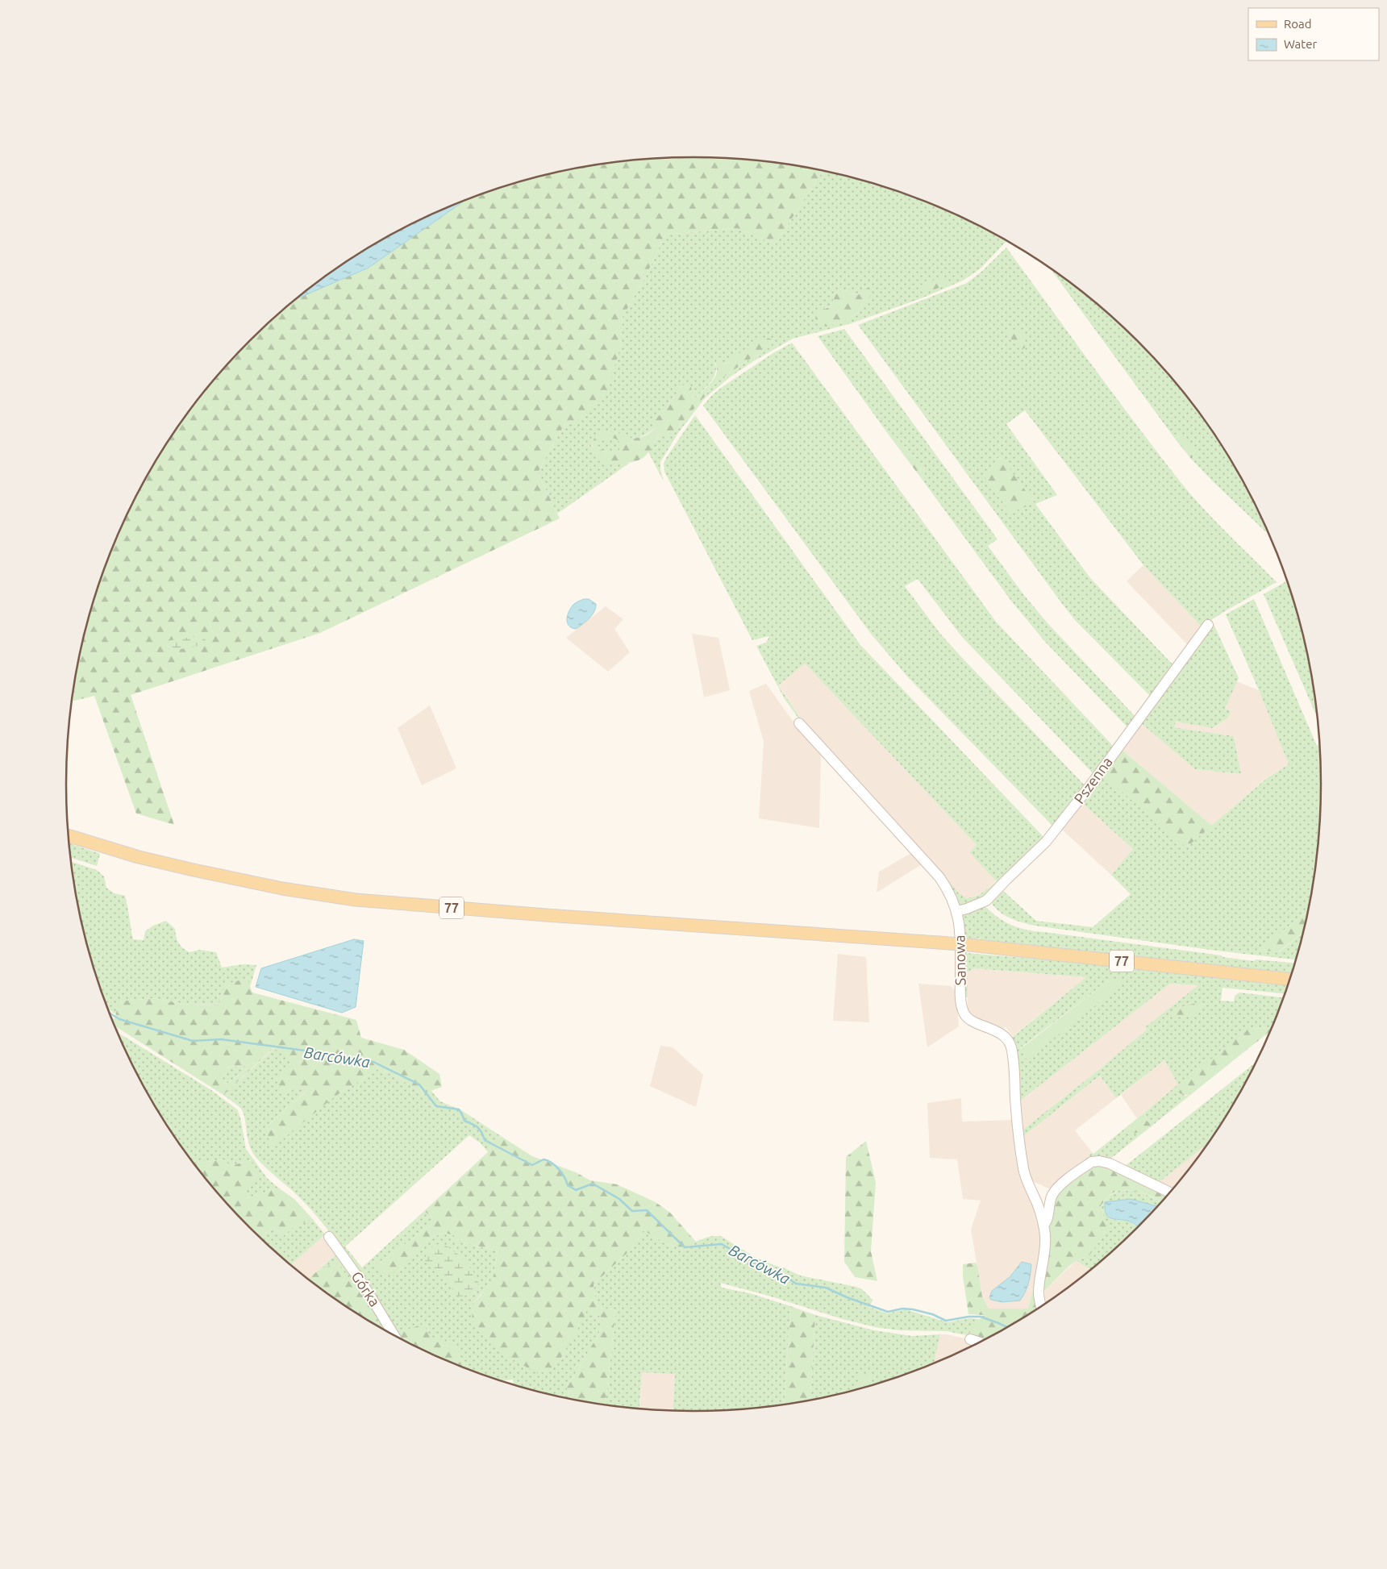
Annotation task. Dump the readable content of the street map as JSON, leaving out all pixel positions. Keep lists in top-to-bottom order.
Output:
{
  "streets": {
    "main road": ["77"],
    "street": ["Pszenna", "Sanowa", "Górka"]
  },
  "crossings": [
    ["Pszenna", "Sanowa"]
  ],
  "water": ["Barcówka"],
  "legend": ["Road", "Water"]
}
